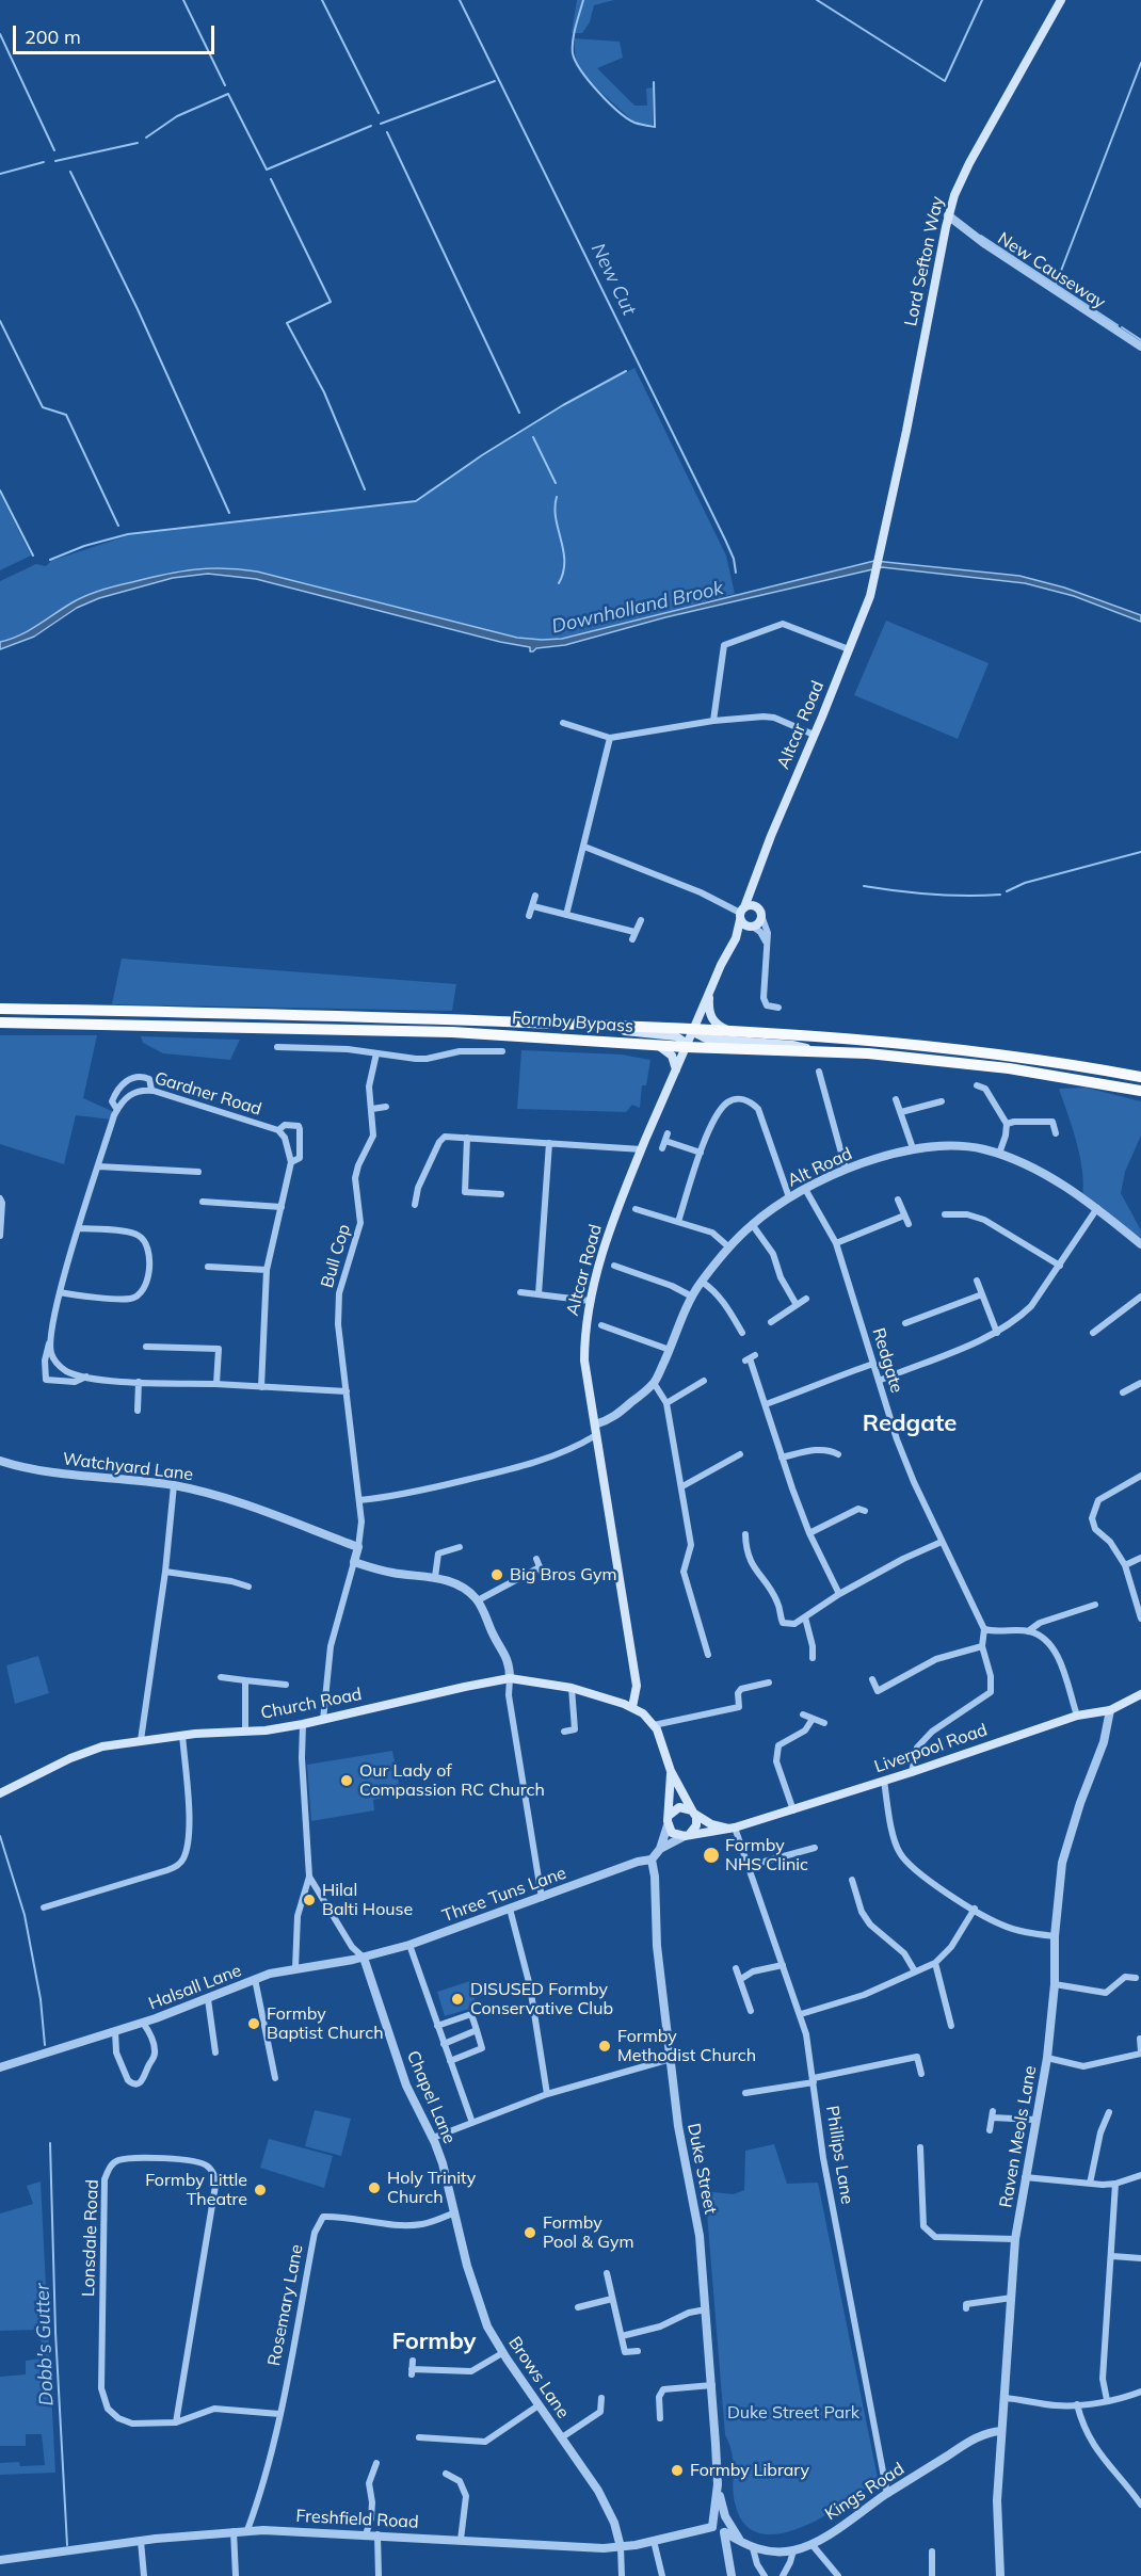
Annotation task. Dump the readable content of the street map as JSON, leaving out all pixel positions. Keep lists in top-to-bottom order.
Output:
{
  "streets": {
    "highway": ["Formby Bypass"],
    "main road": [
      "Lord Sefton Way",
      "Altcar Road",
      "Church Road",
      "Liverpool Road"
    ],
    "street": [
      "New Causeway",
      "Gardner Road",
      "Alt Road",
      "Bull Cop",
      "Redgate",
      "Watchyard Lane",
      "Three Tuns Lane",
      "Halsall Lane",
      "Chapel Lane",
      "Raven Meols Lane",
      "Phillips Lane",
      "Duke Street",
      "Lonsdale Road",
      "Rosemary Lane",
      "Brows Lane",
      "Kings Road",
      "Freshfield Road"
    ]
  },
  "crossings": [
    ["Lord Sefton Way", "New Causeway"],
    ["Lord Sefton Way", "Altcar Road"],
    ["Altcar Road", "Formby Bypass"],
    ["Altcar Road", "Alt Road"],
    ["Altcar Road", "Church Road"],
    ["Alt Road", "Redgate"],
    ["Bull Cop", "Watchyard Lane"],
    ["Liverpool Road", "Raven Meols Lane"],
    ["Liverpool Road", "Phillips Lane"],
    ["Three Tuns Lane", "Halsall Lane"],
    ["Three Tuns Lane", "Chapel Lane"],
    ["Three Tuns Lane", "Duke Street"],
    ["Chapel Lane", "Rosemary Lane"],
    ["Chapel Lane", "Brows Lane"],
    ["Raven Meols Lane", "Kings Road"],
    ["Phillips Lane", "Kings Road"],
    ["Duke Street", "Kings Road"],
    ["Duke Street", "Freshfield Road"],
    ["Lonsdale Road", "Rosemary Lane"],
    ["Rosemary Lane", "Brows Lane"],
    ["Rosemary Lane", "Freshfield Road"],
    ["Brows Lane", "Freshfield Road"],
    ["Kings Road", "Freshfield Road"]
  ],
  "districts": ["Redgate", "Formby"],
  "water": ["New Cut", "Downholland Brook", "Dobb's Gutter"],
  "parks": ["Duke Street Park"],
  "places": [
    "Big Bros Gym",
    "Our Lady of Compassion RC Church",
    "Formby NHS Clinic",
    "Hilal Balti House",
    "DISUSED Formby Conservative Club",
    "Formby Baptist Church",
    "Formby Methodist Church",
    "Holy Trinity Church",
    "Formby Little Theatre",
    "Formby Pool & Gym",
    "Formby Library"
  ],
  "scale_bar": "200 m"
}
